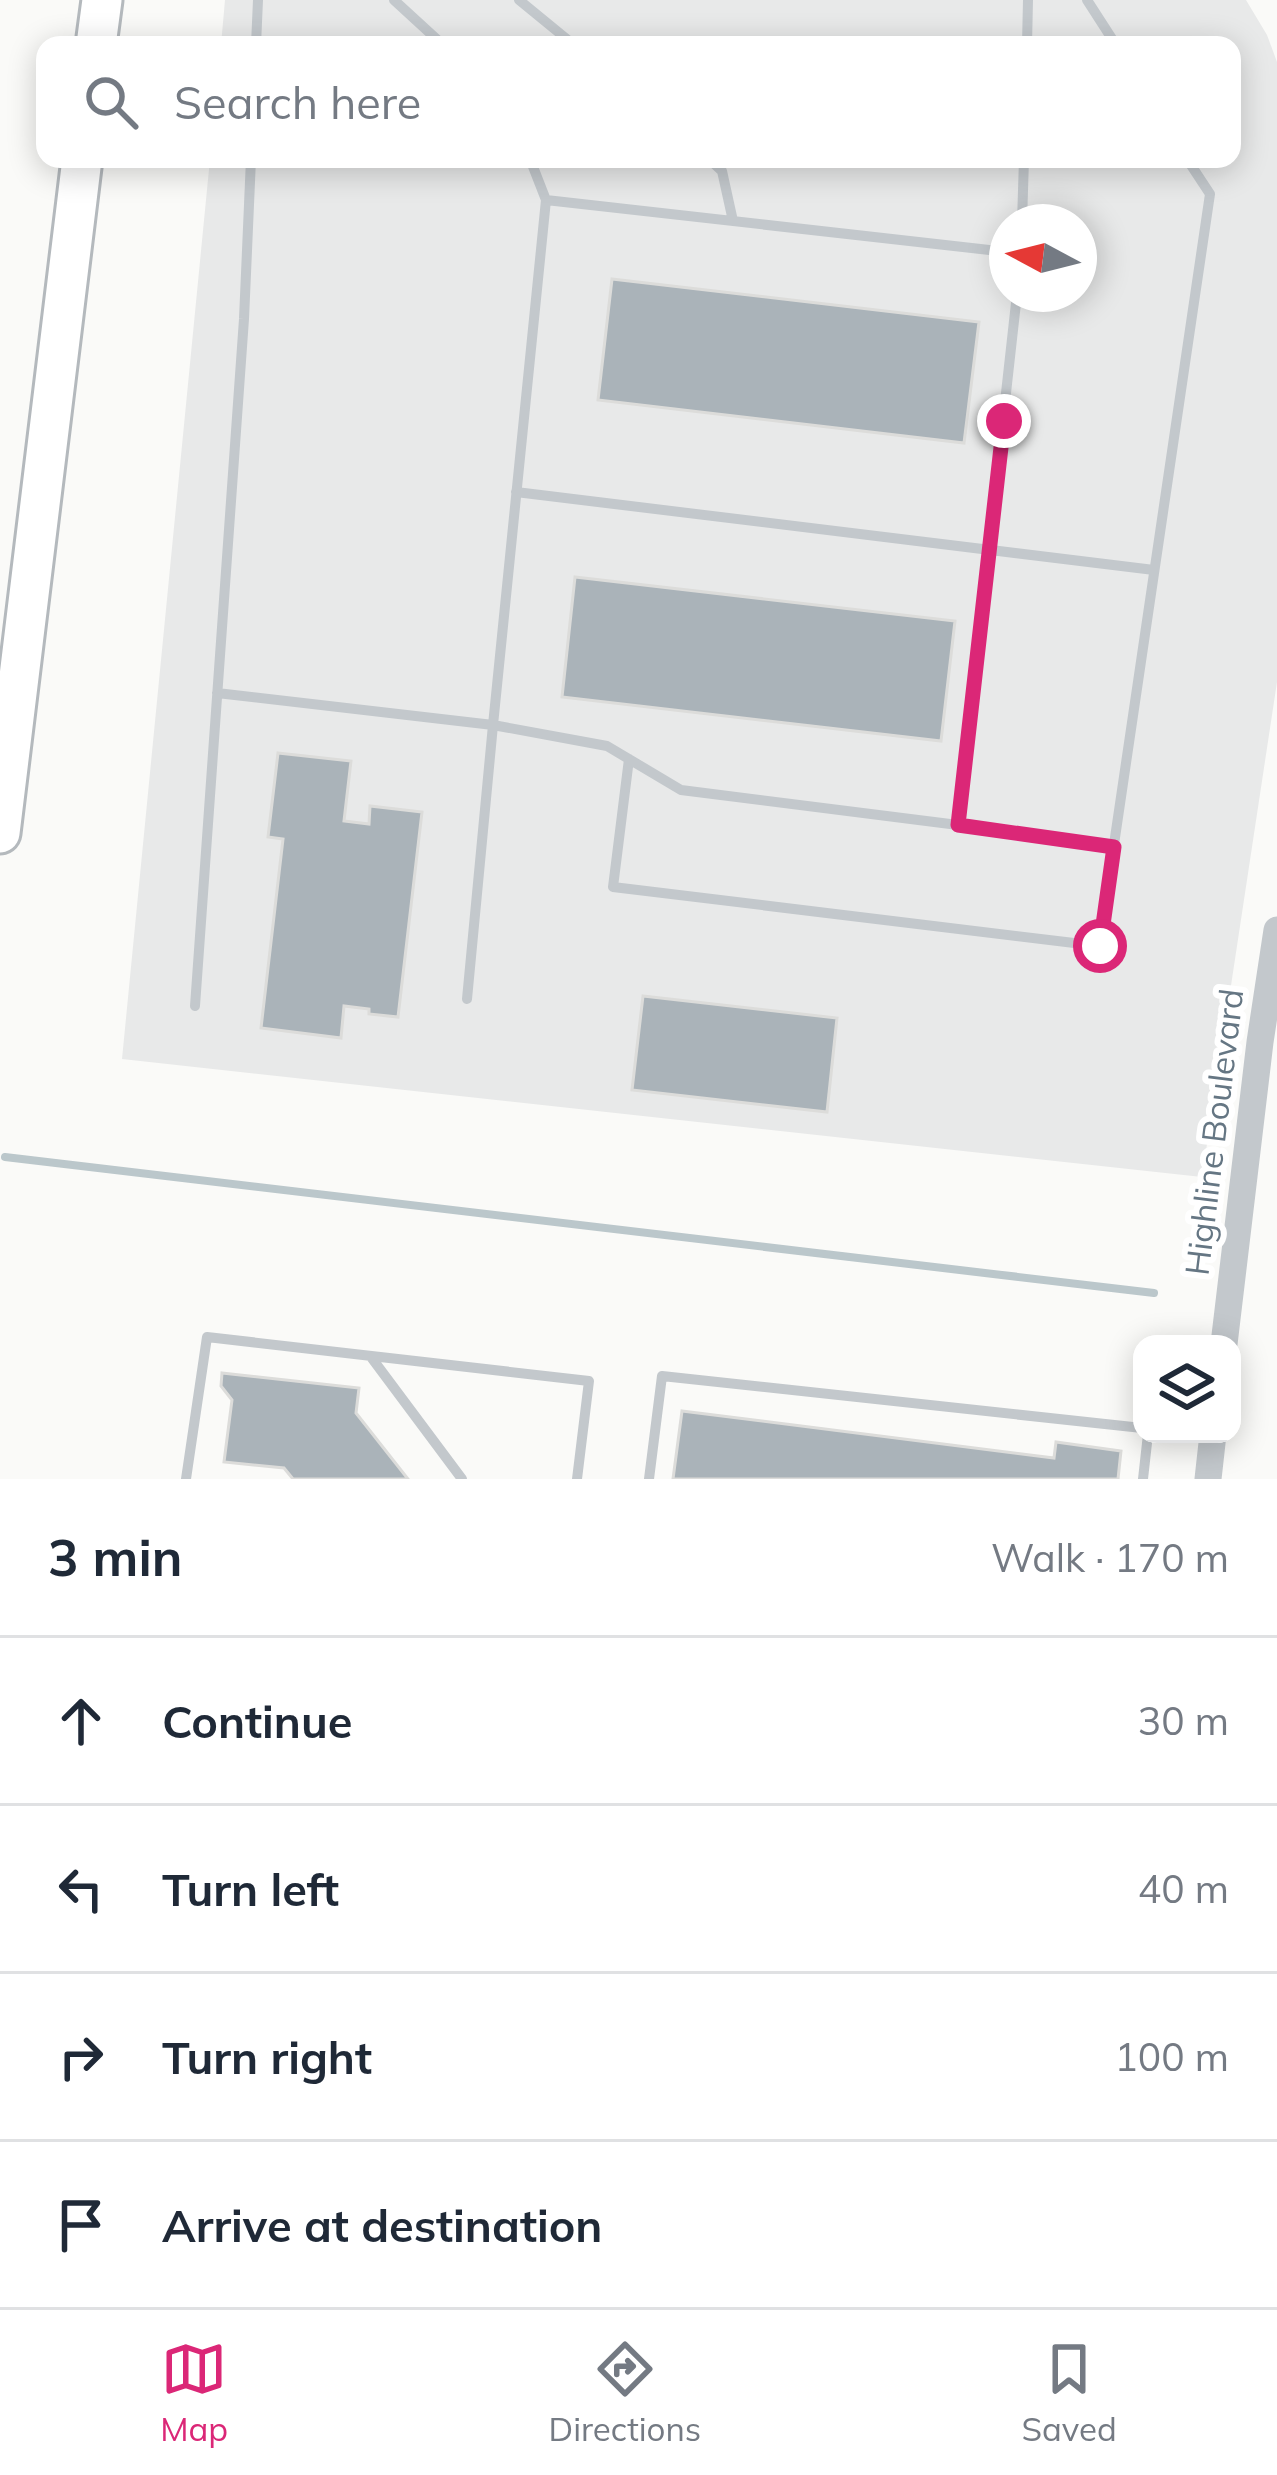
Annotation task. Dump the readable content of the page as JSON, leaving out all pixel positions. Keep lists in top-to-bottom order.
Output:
{
  "streets": {
    "street": ["Highline Boulevard"]
  },
  "north": "left",
  "page": {
    "search": "Search here",
    "heading": ["3 min", "Walk · 170 m"],
    "list": [
      ["Continue", "30 m"],
      ["Turn left", "40 m"],
      ["Turn right", "100 m"],
      "Arrive at destination"
    ],
    "nav": ["Map", "Directions", "Saved"]
  }
}
